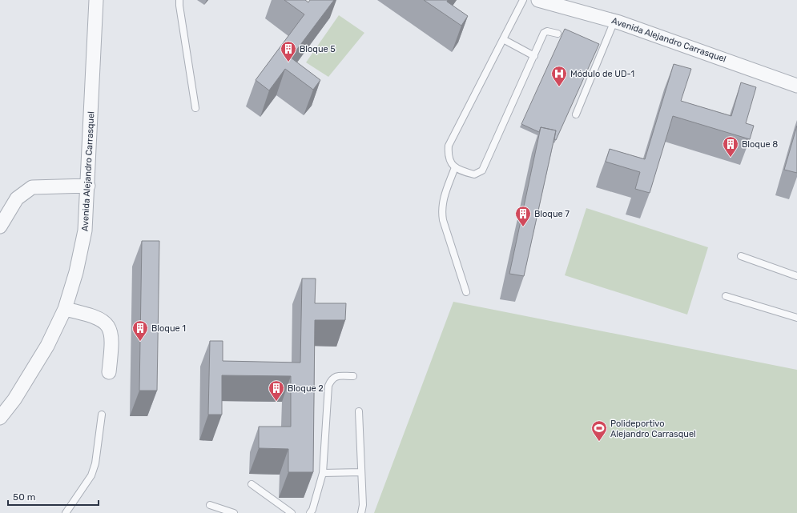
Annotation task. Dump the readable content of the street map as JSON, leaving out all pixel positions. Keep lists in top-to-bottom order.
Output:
{
  "streets": {
    "street": ["Avenida Alejandro Carrasquel"]
  },
  "places": {
    "building": [
      "Bloque 5",
      "Bloque 8",
      "Bloque 7",
      "Bloque 1",
      "Bloque 2"
    ],
    "hospital": ["Módulo de UD-1"],
    "sports": ["Polideportivo Alejandro Carrasquel"]
  },
  "scale_bar": "50 m"
}
